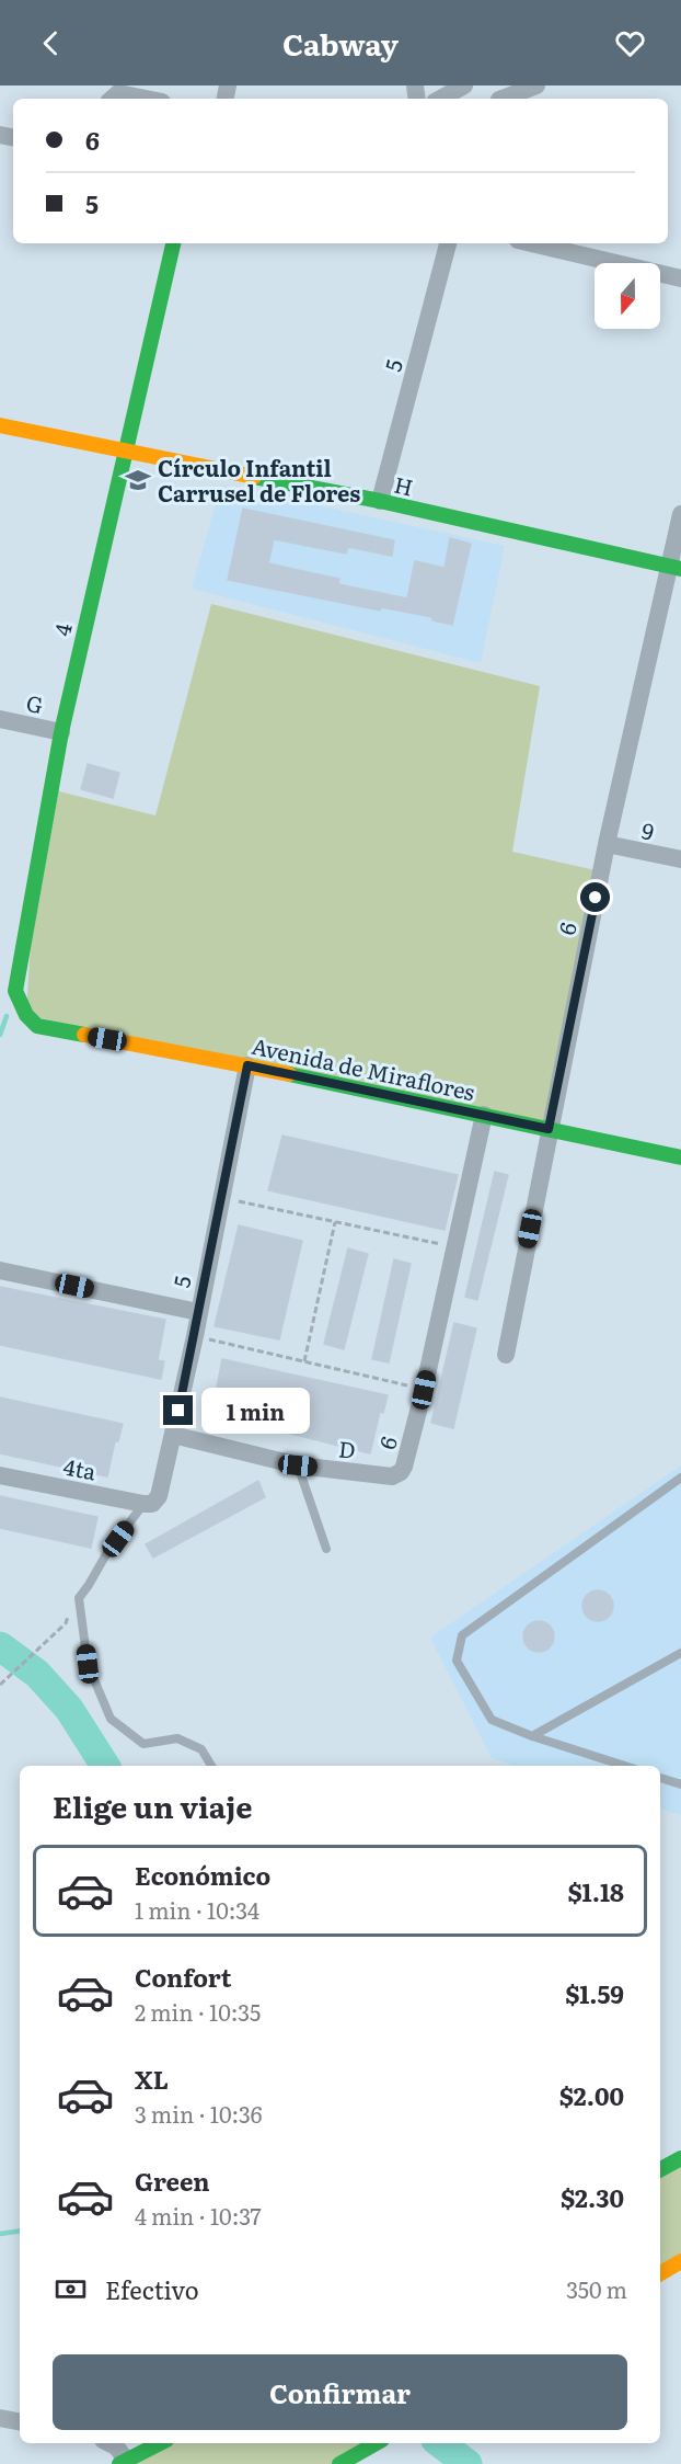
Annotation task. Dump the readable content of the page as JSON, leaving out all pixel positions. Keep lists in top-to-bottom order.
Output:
{
  "streets": {
    "street": [
      "5",
      "H",
      "4",
      "G",
      "9",
      "6",
      "Avenida de Miraflores",
      "D",
      "4ta"
    ]
  },
  "crossings": [
    ["5", "H"],
    ["5", "Avenida de Miraflores"],
    ["5", "D"],
    ["5", "4ta"],
    ["H", "4"],
    ["H", "6"],
    ["4", "G"],
    ["4", "Avenida de Miraflores"],
    ["9", "6"],
    ["6", "Avenida de Miraflores"],
    ["6", "D"]
  ],
  "places": {
    "school or university": ["Círculo Infantil Carrusel de Flores"]
  },
  "north": "bottom",
  "page": {
    "header": "Cabway",
    "banner": ["6", "5"],
    "bubble": "1 min",
    "heading": "Elige un viaje",
    "list": [
      {
        "name": "Económico",
        "note": "1 min · 10:34",
        "value": "$1.18"
      },
      {
        "name": "Confort",
        "note": "2 min · 10:35",
        "value": "$1.59"
      },
      {
        "name": "XL",
        "note": "3 min · 10:36",
        "value": "$2.00"
      },
      {
        "name": "Green",
        "note": "4 min · 10:37",
        "value": "$2.30"
      }
    ],
    "pay": ["Efectivo", "350 m"],
    "buttons": "Confirmar"
  }
}
